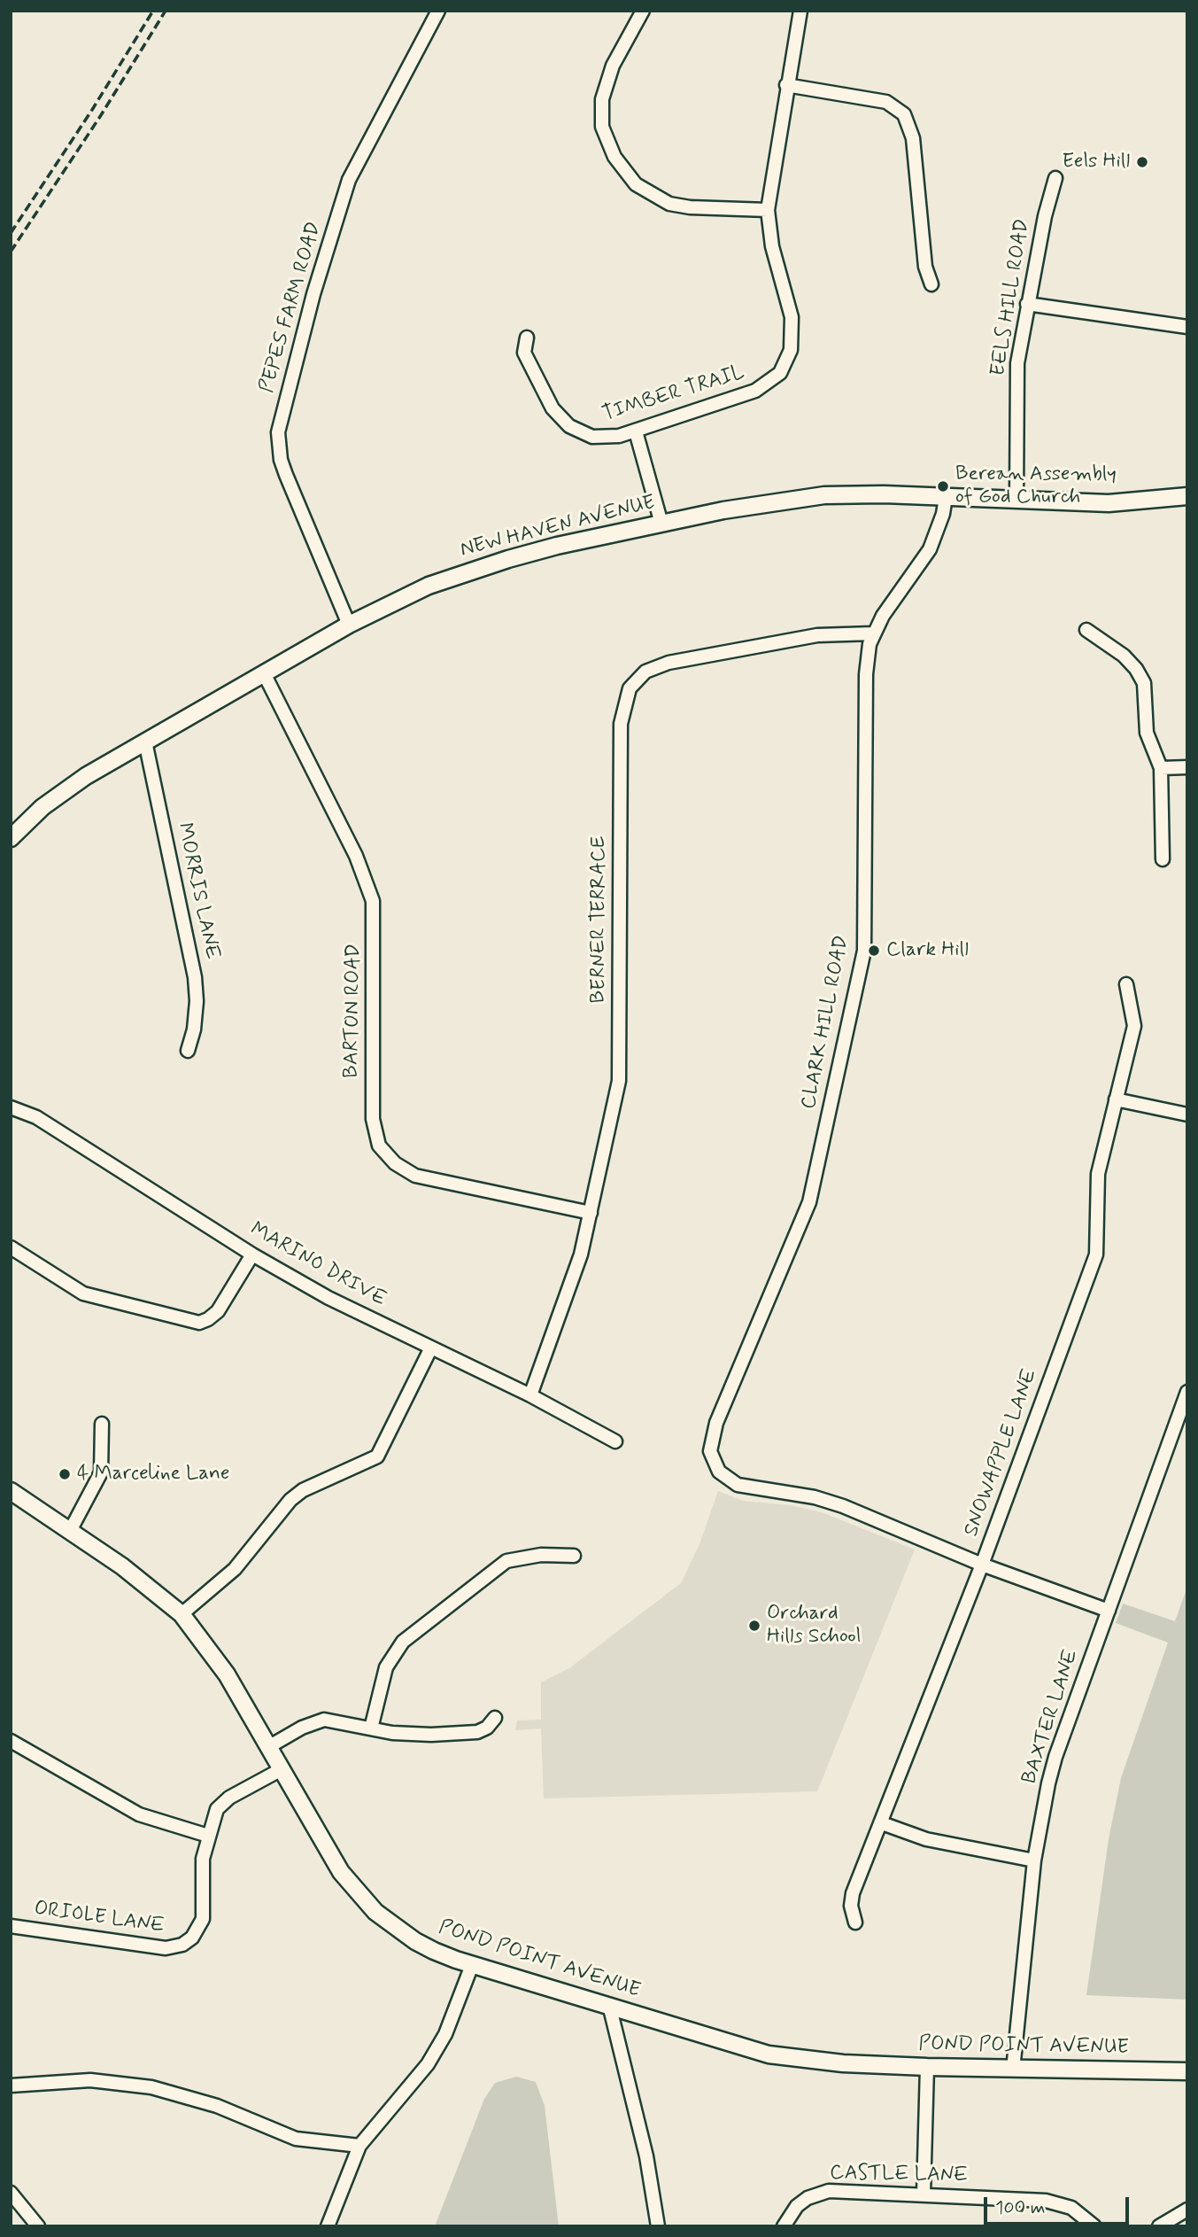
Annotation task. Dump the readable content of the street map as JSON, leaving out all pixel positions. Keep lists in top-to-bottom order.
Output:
{
  "streets": {
    "main road": ["NEW HAVEN AVENUE", "POND POINT AVENUE"],
    "street": [
      "EELS HILL ROAD",
      "PEPES FARM ROAD",
      "TIMBER TRAIL",
      "MORRIS LANE",
      "BERNER TERRACE",
      "BARTON ROAD",
      "CLARK HILL ROAD",
      "MARINO DRIVE",
      "SNOWAPPLE LANE",
      "BAXTER LANE",
      "ORIOLE LANE",
      "CASTLE LANE"
    ]
  },
  "crossings": [
    ["EELS HILL ROAD", "NEW HAVEN AVENUE"],
    ["PEPES FARM ROAD", "NEW HAVEN AVENUE"],
    ["NEW HAVEN AVENUE", "MORRIS LANE"],
    ["NEW HAVEN AVENUE", "BARTON ROAD"],
    ["NEW HAVEN AVENUE", "CLARK HILL ROAD"],
    ["BERNER TERRACE", "BARTON ROAD"],
    ["BERNER TERRACE", "CLARK HILL ROAD"],
    ["BERNER TERRACE", "MARINO DRIVE"],
    ["CLARK HILL ROAD", "SNOWAPPLE LANE"],
    ["BAXTER LANE", "POND POINT AVENUE"],
    ["ORIOLE LANE", "POND POINT AVENUE"]
  ],
  "places": [
    "Eels Hill",
    "Berean Assembly of God Church",
    "Clark Hill",
    "4 Marceline Lane",
    "Orchard Hills School"
  ],
  "scale_bar": "100 m"
}
